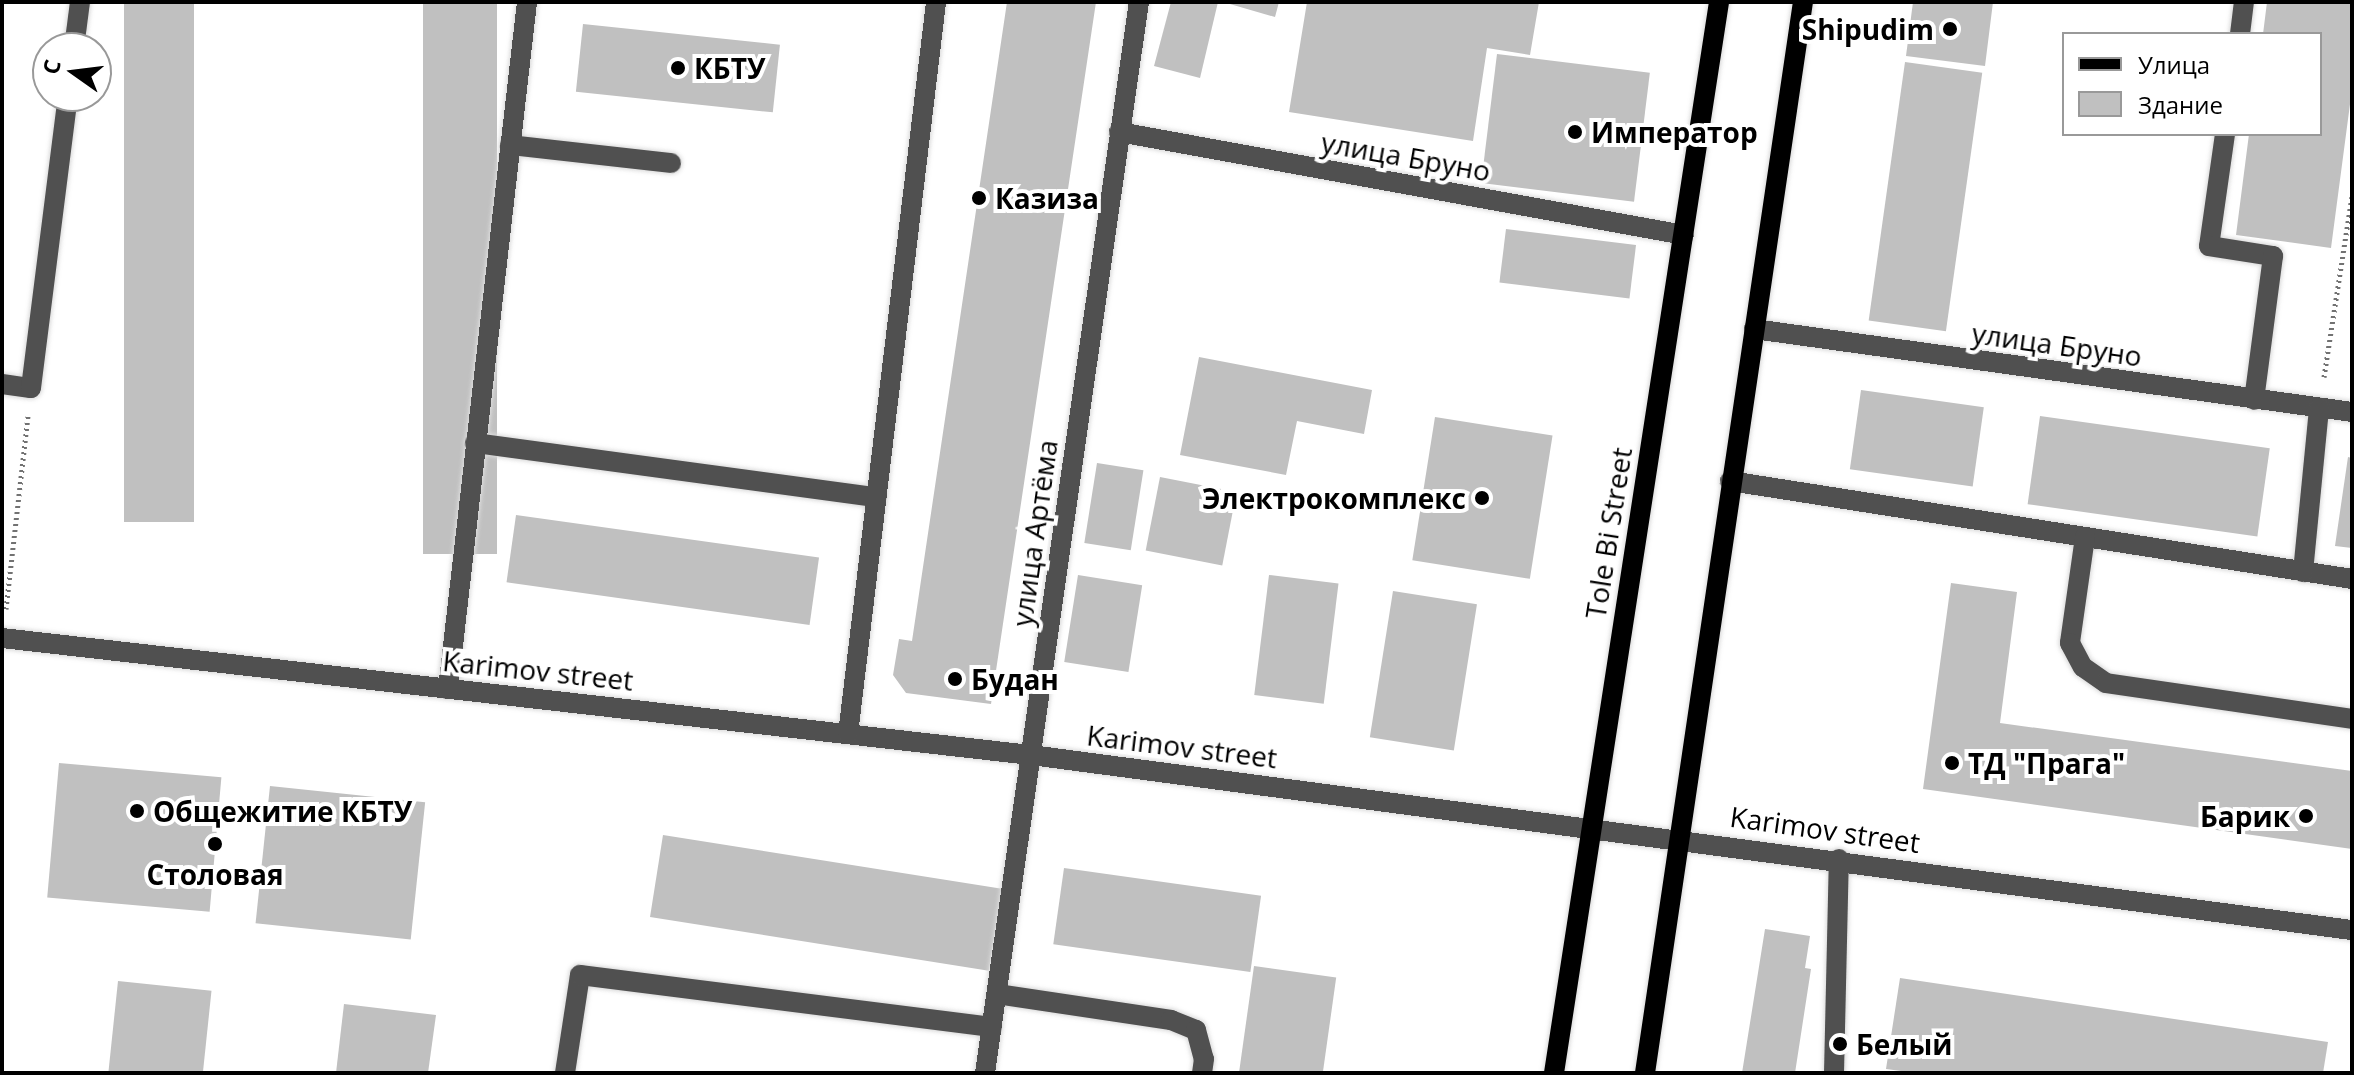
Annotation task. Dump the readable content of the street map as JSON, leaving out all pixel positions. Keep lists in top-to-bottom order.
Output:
{
  "streets": {
    "main road": ["Tole Bi Street"],
    "street": ["улица Бруно", "улица Артёма", "Karimov street"]
  },
  "crossings": [
    ["улица Бруно", "улица Артёма"],
    ["улица Бруно", "Tole Bi Street"],
    ["улица Артёма", "Karimov street"],
    ["Tole Bi Street", "Karimov street"]
  ],
  "places": [
    "Shipudim",
    "КБТУ",
    "Император",
    "Казиза",
    "Электрокомплекс",
    "Будан",
    "ТД \"Прага\"",
    "Общежитие КБТУ",
    "Барик",
    "Столовая",
    "Белый"
  ],
  "legend": ["Улица", "Здание"],
  "north": "left"
}
